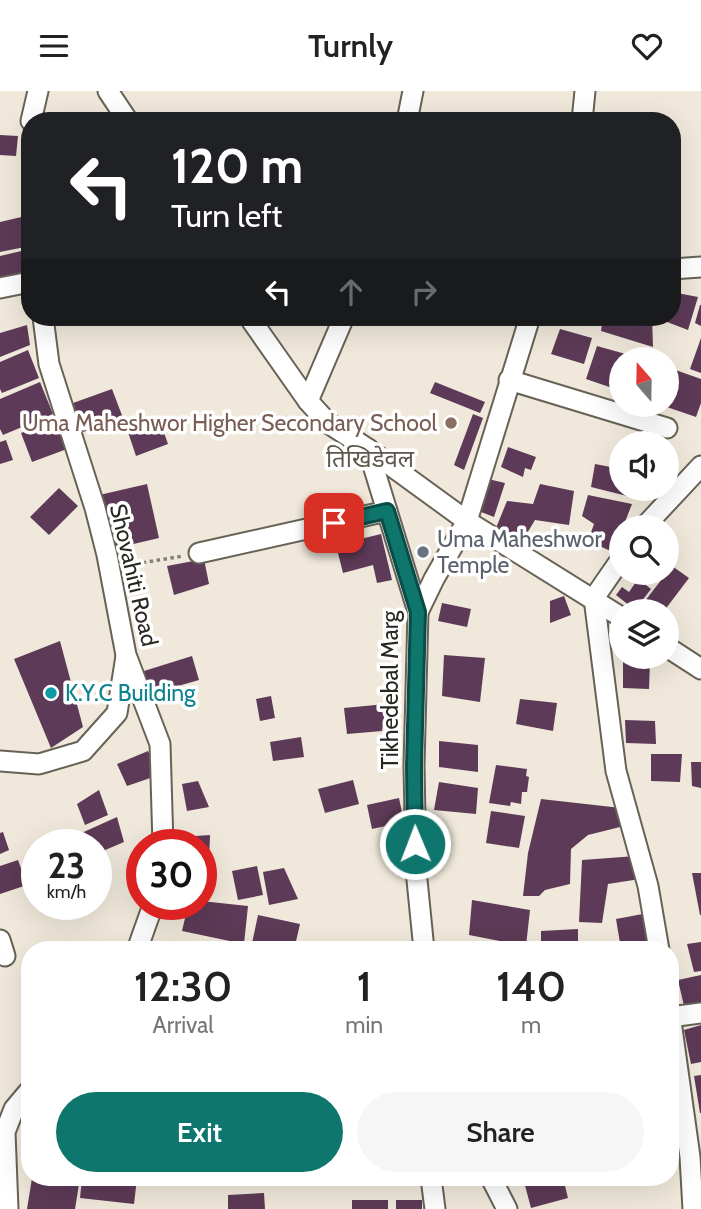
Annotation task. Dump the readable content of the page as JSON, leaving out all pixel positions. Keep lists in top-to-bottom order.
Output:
{
  "streets": {
    "street": ["Shovahiti Road", "Tikhedebal Marg"]
  },
  "districts": ["तिखिडेवल"],
  "places": ["Uma Maheshwor Higher Secondary School", "Uma Maheshwor Temple", "K.Y.C Building"],
  "north": "top",
  "page": {
    "header": "Turnly",
    "turn": ["120 m", "Turn left"],
    "speed": "23 km/h",
    "limit": "30",
    "eta": [
      "12:30",
      "Arrival",
      "1",
      "min",
      "140",
      "m"
    ],
    "buttons": ["Exit", "Share"]
  }
}
